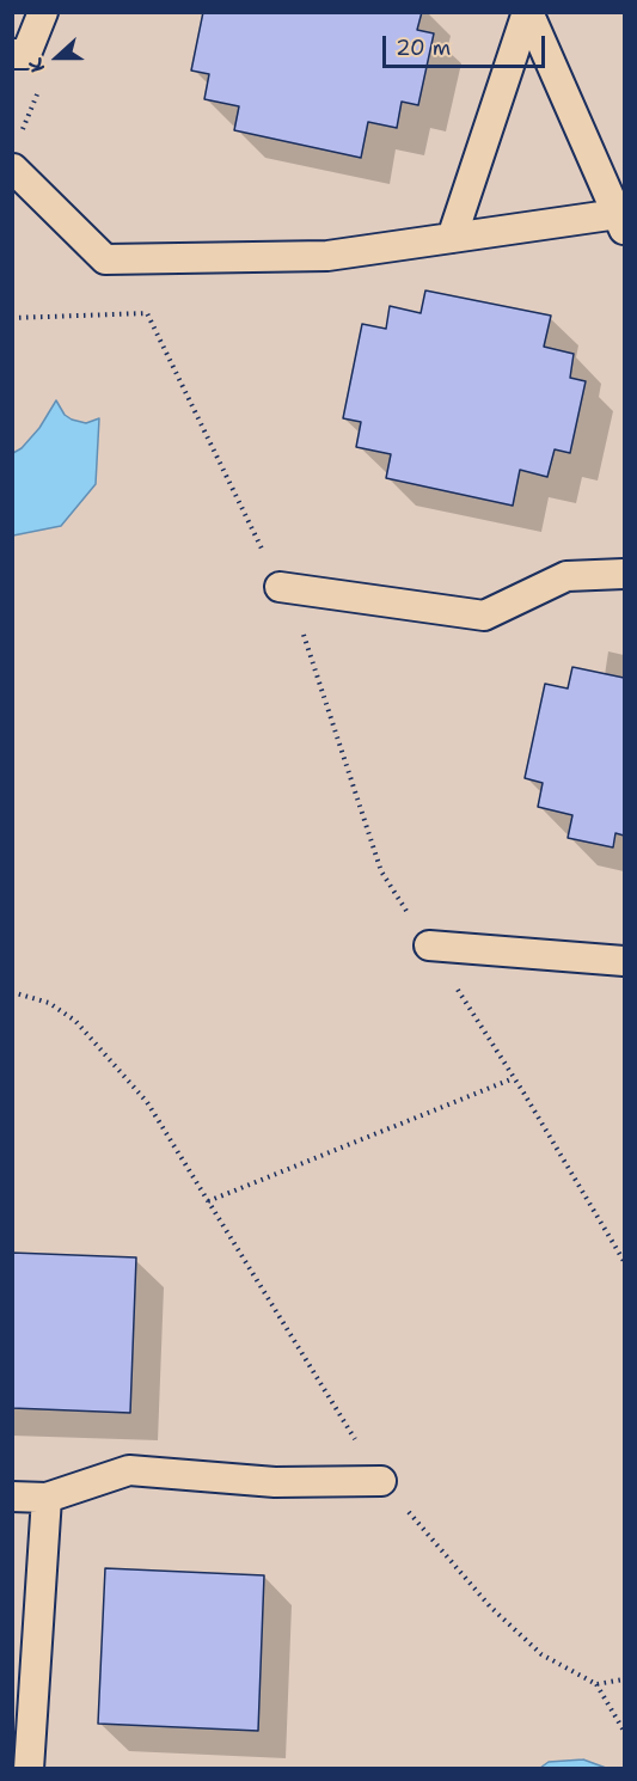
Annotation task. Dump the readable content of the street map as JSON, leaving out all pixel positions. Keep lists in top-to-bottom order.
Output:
{
  "scale_bar": "20 m",
  "north": "left"
}
